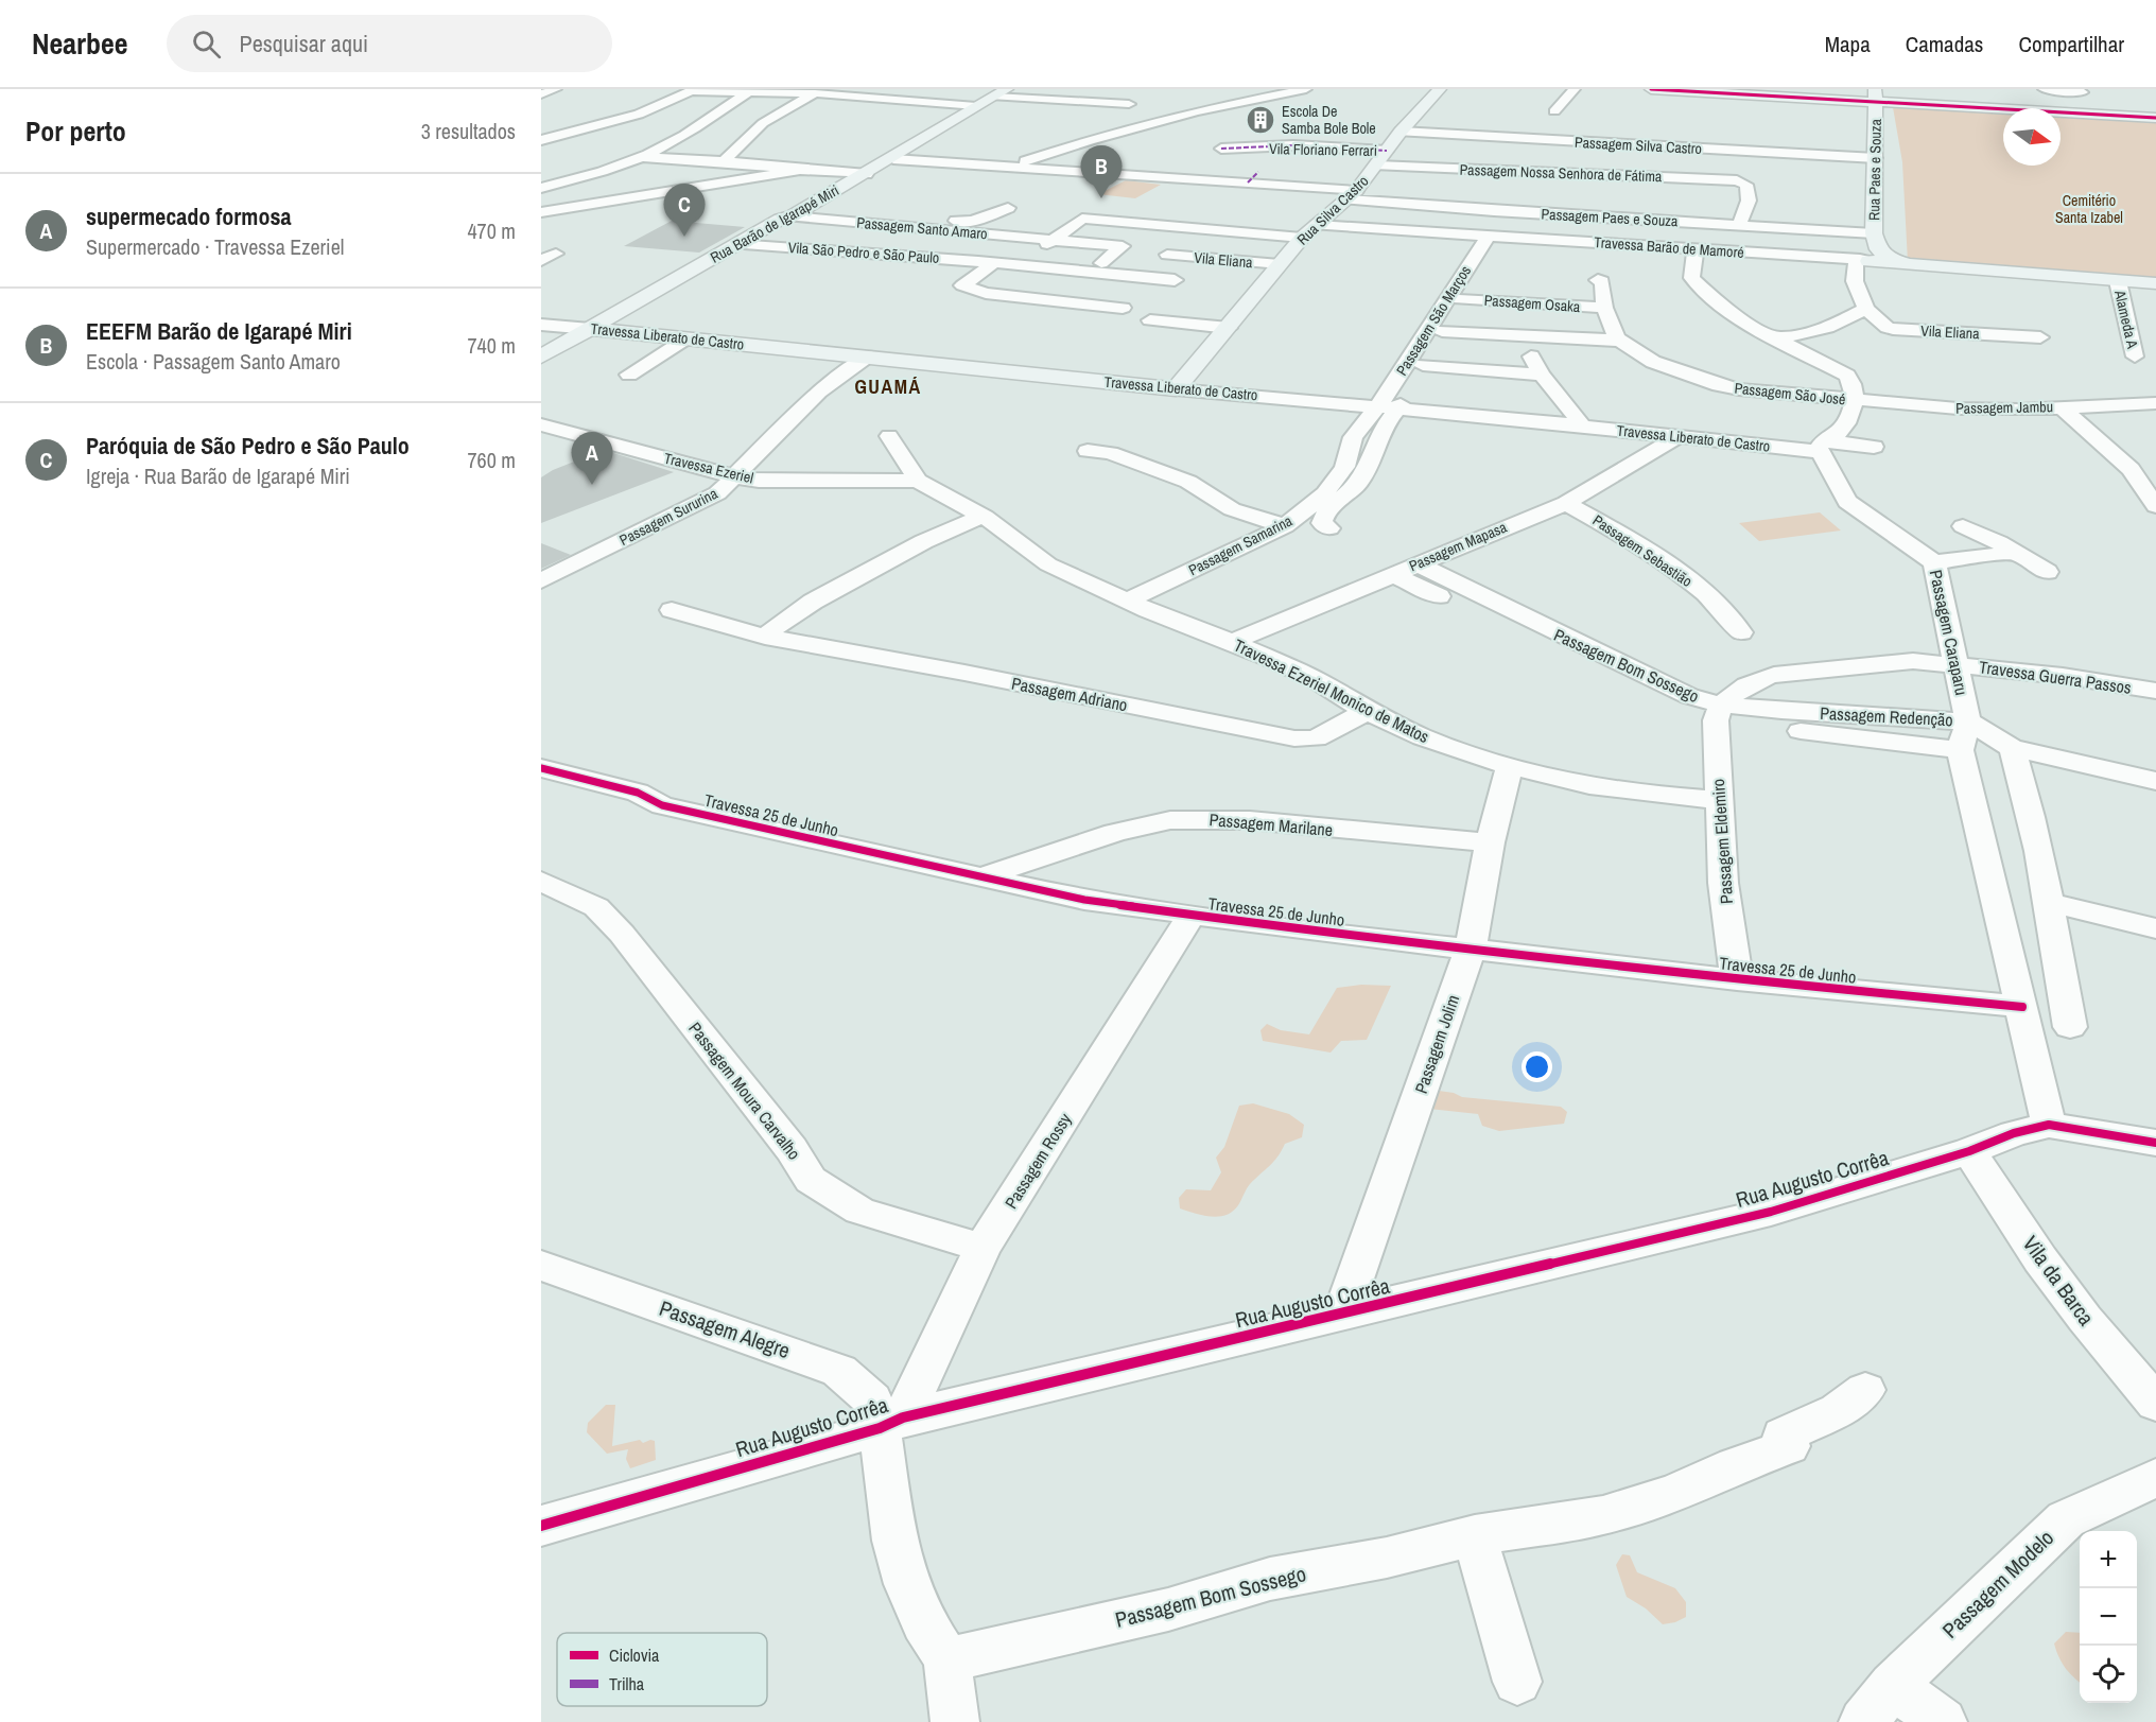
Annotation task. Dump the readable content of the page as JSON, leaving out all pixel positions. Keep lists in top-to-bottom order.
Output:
{
  "streets": {
    "street": [
      "Passagem Silva Castro",
      "Vila Floriano Ferrari",
      "Rua Paes e Souza",
      "Passagem Nossa Senhora de Fátima",
      "Rua Silva Castro",
      "Passagem Paes e Souza",
      "Rua Barão de Igarapé Miri",
      "Passagem Santo Amaro",
      "Travessa Barão de Mamoré",
      "Vila São Pedro e São Paulo",
      "Vila Eliana",
      "Passagem Osaka",
      "Alameda A",
      "Passagem São Marços",
      "Travessa Liberato de Castro",
      "Passagem São José",
      "Passagem Jambu",
      "Travessa Ezeriel",
      "Passagem Sururina",
      "Passagem Samarina",
      "Passagem Mapasa",
      "Passagem Sebastião",
      "Passagem Caraparu",
      "Passagem Bom Sossego",
      "Travessa Guerra Passos",
      "Travessa Ezeriel Monico de Matos",
      "Passagem Adriano",
      "Passagem Redenção",
      "Travessa 25 de Junho",
      "Passagem Marilane",
      "Passagem Eldemiro",
      "Passagem Jolim",
      "Passagem Moura Carvalho",
      "Passagem Rossy",
      "Rua Augusto Corrêa",
      "Vila da Barca",
      "Passagem Alegre",
      "Passagem Modelo"
    ]
  },
  "crossings": [
    ["Passagem Silva Castro", "Rua Paes e Souza"],
    ["Passagem Silva Castro", "Rua Silva Castro"],
    ["Vila Floriano Ferrari", "Passagem Nossa Senhora de Fátima"],
    ["Vila Floriano Ferrari", "Rua Silva Castro"],
    ["Vila Floriano Ferrari", "Passagem Paes e Souza"],
    ["Rua Paes e Souza", "Passagem Paes e Souza"],
    ["Rua Paes e Souza", "Travessa Barão de Mamoré"],
    ["Passagem Nossa Senhora de Fátima", "Rua Silva Castro"],
    ["Passagem Nossa Senhora de Fátima", "Passagem Paes e Souza"],
    ["Rua Silva Castro", "Passagem Paes e Souza"],
    ["Rua Silva Castro", "Travessa Barão de Mamoré"],
    ["Rua Silva Castro", "Vila Eliana"],
    ["Rua Silva Castro", "Travessa Liberato de Castro"],
    ["Passagem Paes e Souza", "Travessa Barão de Mamoré"],
    ["Rua Barão de Igarapé Miri", "Passagem Santo Amaro"],
    ["Rua Barão de Igarapé Miri", "Vila São Pedro e São Paulo"],
    ["Rua Barão de Igarapé Miri", "Travessa Liberato de Castro"],
    ["Travessa Barão de Mamoré", "Alameda A"],
    ["Travessa Barão de Mamoré", "Passagem São Marços"],
    ["Passagem Osaka", "Passagem São Marços"],
    ["Passagem Osaka", "Passagem São José"],
    ["Passagem São Marços", "Travessa Liberato de Castro"],
    ["Passagem São Marços", "Passagem Samarina"],
    ["Travessa Liberato de Castro", "Passagem Sururina"],
    ["Travessa Liberato de Castro", "Passagem Samarina"],
    ["Travessa Liberato de Castro", "Passagem Mapasa"],
    ["Travessa Liberato de Castro", "Passagem Caraparu"],
    ["Passagem São José", "Passagem Jambu"],
    ["Travessa Ezeriel", "Passagem Sururina"],
    ["Travessa Ezeriel", "Travessa Ezeriel Monico de Matos"],
    ["Passagem Samarina", "Travessa Ezeriel Monico de Matos"],
    ["Passagem Mapasa", "Passagem Sebastião"],
    ["Passagem Mapasa", "Passagem Bom Sossego"],
    ["Passagem Mapasa", "Travessa Ezeriel Monico de Matos"],
    ["Passagem Caraparu", "Passagem Bom Sossego"],
    ["Passagem Caraparu", "Travessa Guerra Passos"],
    ["Passagem Caraparu", "Passagem Redenção"],
    ["Passagem Bom Sossego", "Travessa Guerra Passos"],
    ["Passagem Bom Sossego", "Passagem Redenção"],
    ["Passagem Bom Sossego", "Passagem Eldemiro"],
    ["Travessa Ezeriel Monico de Matos", "Passagem Adriano"],
    ["Travessa Ezeriel Monico de Matos", "Passagem Eldemiro"],
    ["Travessa Ezeriel Monico de Matos", "Passagem Jolim"],
    ["Passagem Redenção", "Passagem Eldemiro"],
    ["Travessa 25 de Junho", "Passagem Marilane"],
    ["Travessa 25 de Junho", "Passagem Eldemiro"],
    ["Travessa 25 de Junho", "Passagem Jolim"],
    ["Travessa 25 de Junho", "Passagem Rossy"],
    ["Passagem Marilane", "Passagem Jolim"],
    ["Passagem Jolim", "Rua Augusto Corrêa"],
    ["Passagem Moura Carvalho", "Passagem Rossy"],
    ["Passagem Rossy", "Rua Augusto Corrêa"],
    ["Passagem Rossy", "Passagem Alegre"],
    ["Rua Augusto Corrêa", "Vila da Barca"],
    ["Rua Augusto Corrêa", "Passagem Alegre"]
  ],
  "districts": ["GUAMÁ"],
  "parks": ["Cemitério Santa Izabel"],
  "places": {
    "building": ["Escola De Samba Bole Bole"]
  },
  "legend": ["Ciclovia", "Trilha"],
  "north": "right",
  "page": {
    "header": "Nearbee",
    "search": "Pesquisar aqui",
    "nav": ["Mapa", "Camadas", "Compartilhar"],
    "heading": ["Por perto", "3 resultados"],
    "pins": ["B", "C", "A"],
    "list": [
      {
        "mark": "A",
        "name": "supermecado formosa",
        "note": "Supermercado · Travessa Ezeriel",
        "value": "470 m"
      },
      {
        "mark": "B",
        "name": "EEEFM Barão de Igarapé Miri",
        "note": "Escola · Passagem Santo Amaro",
        "value": "740 m"
      },
      {
        "mark": "C",
        "name": "Paróquia de São Pedro e São Paulo",
        "note": "Igreja · Rua Barão de Igarapé Miri",
        "value": "760 m"
      }
    ],
    "map_buttons": ["+", "−"]
  }
}
